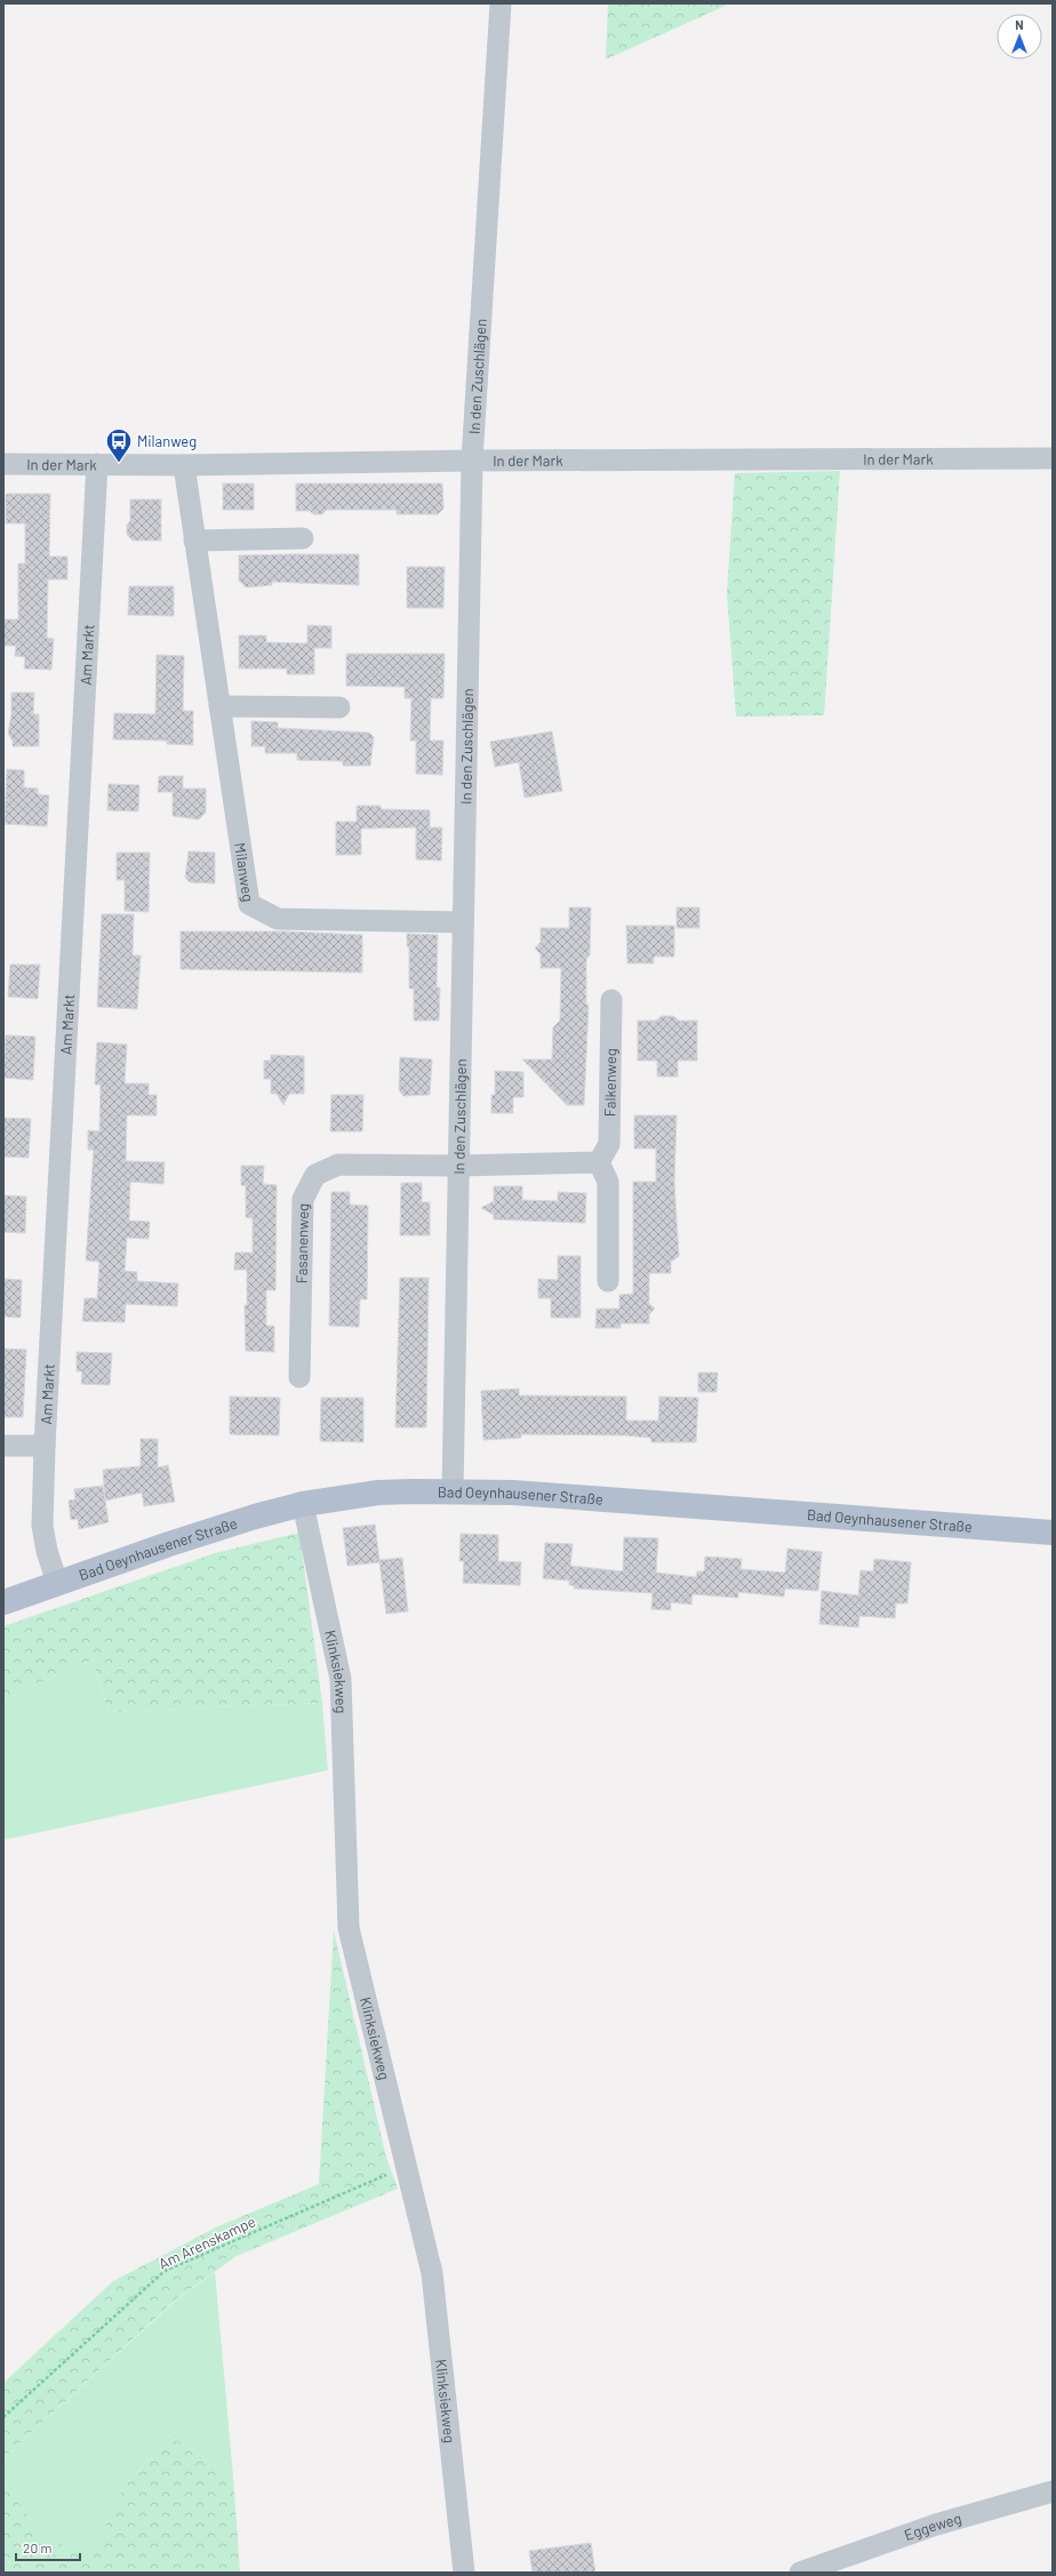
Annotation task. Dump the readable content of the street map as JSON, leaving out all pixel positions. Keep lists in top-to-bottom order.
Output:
{
  "streets": {
    "main road": ["Bad Oeynhausener Straße"],
    "street": [
      "In den Zuschlägen",
      "In der Mark",
      "Am Markt",
      "Milanweg",
      "Falkenweg",
      "Fasanenweg",
      "Klinksiekweg",
      "Eggeweg"
    ],
    "path": ["Am Arenskampe"]
  },
  "crossings": [
    ["In den Zuschlägen", "In der Mark"],
    ["In den Zuschlägen", "Milanweg"],
    ["In den Zuschlägen", "Fasanenweg"],
    ["In den Zuschlägen", "Bad Oeynhausener Straße"],
    ["In der Mark", "Am Markt"],
    ["In der Mark", "Milanweg"],
    ["Am Markt", "Bad Oeynhausener Straße"],
    ["Bad Oeynhausener Straße", "Klinksiekweg"],
    ["Klinksiekweg", "Am Arenskampe"]
  ],
  "places": {
    "bus stop": ["Milanweg"]
  },
  "scale_bar": "20 m",
  "north": "top"
}
